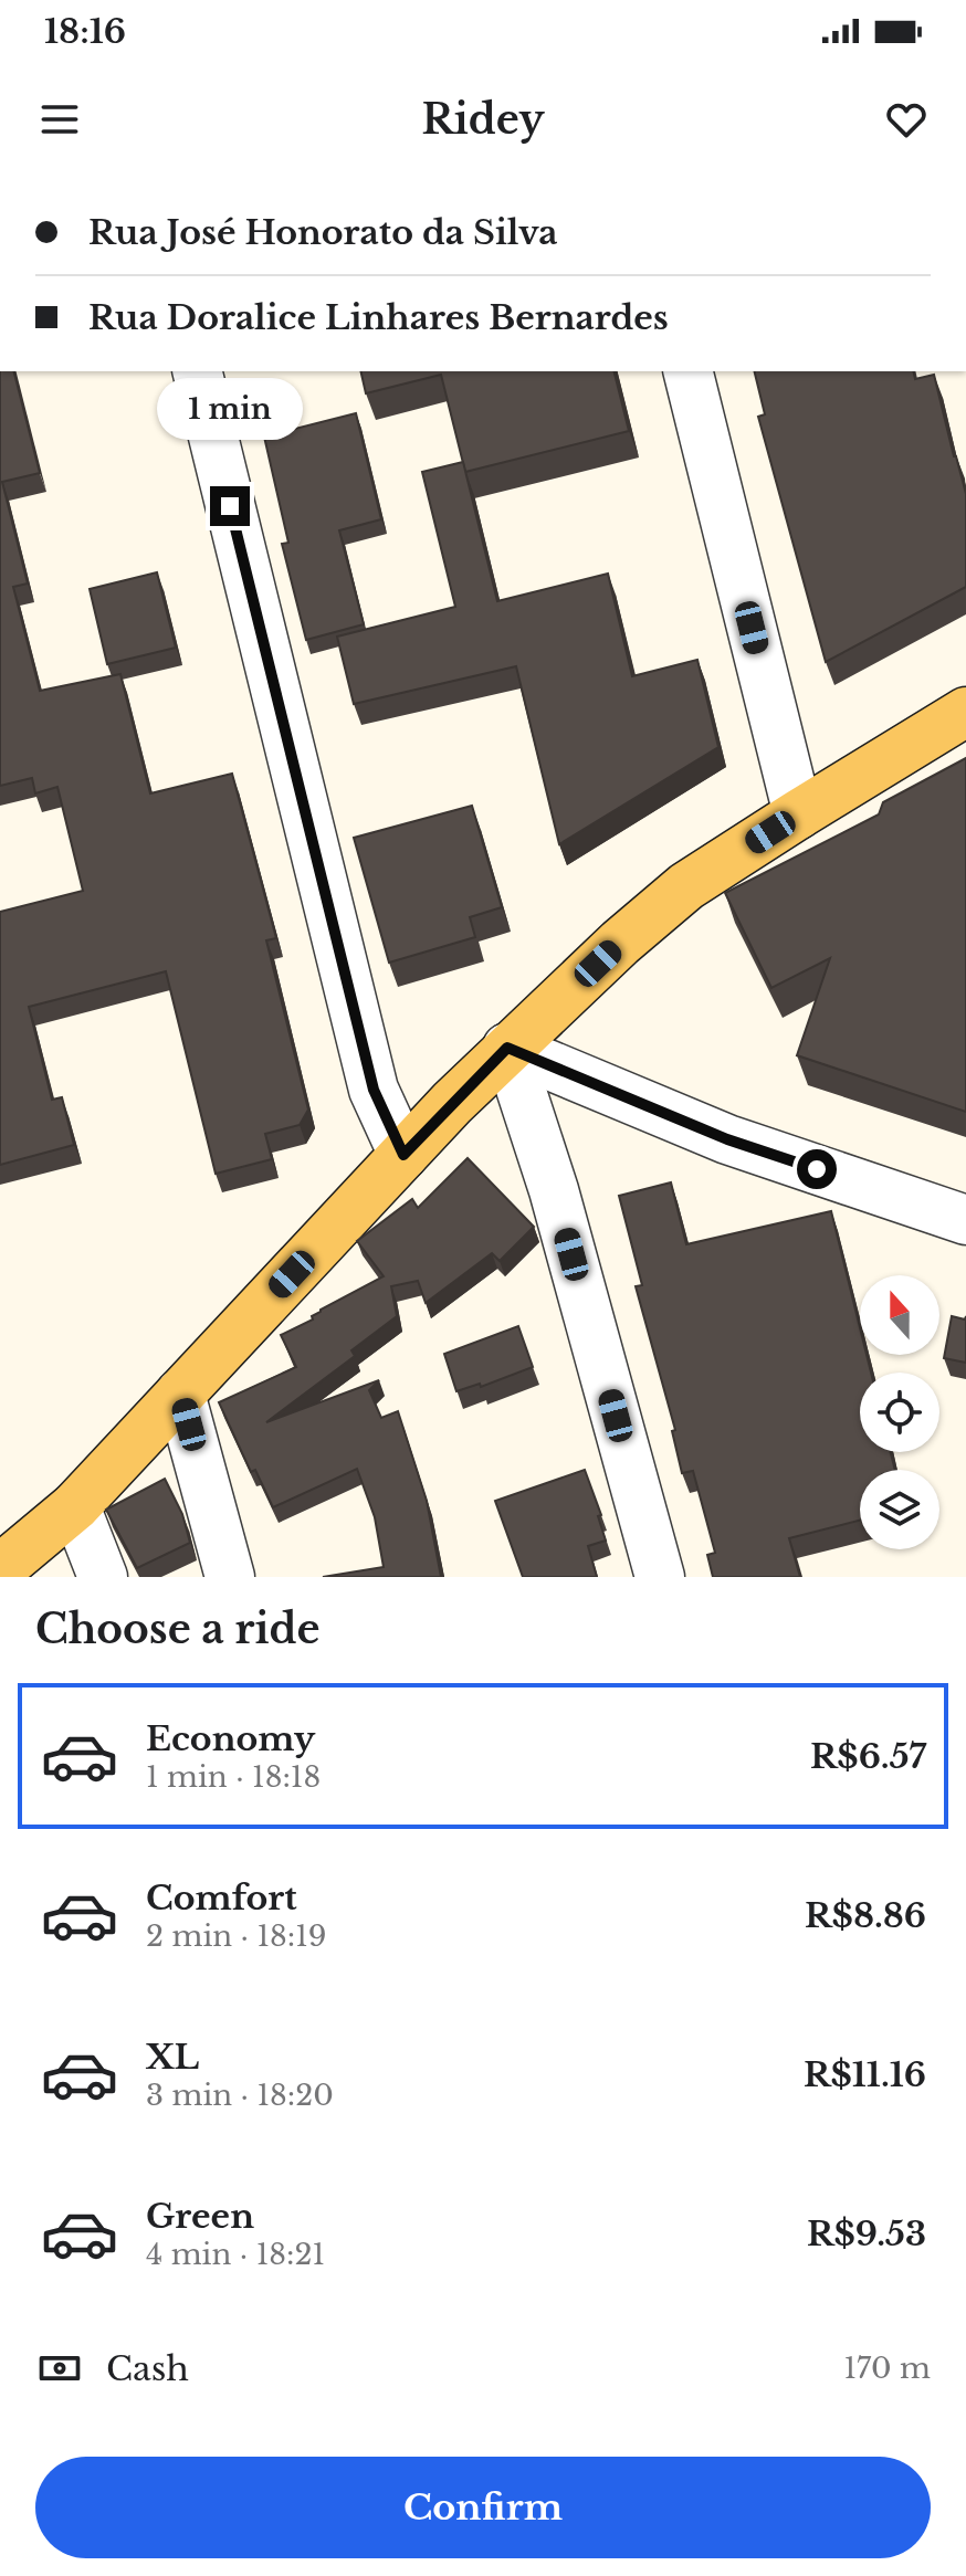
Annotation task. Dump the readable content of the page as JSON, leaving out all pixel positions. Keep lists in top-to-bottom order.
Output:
{
  "north": "top",
  "page": {
    "status": "18:16",
    "header": "Ridey",
    "banner": ["Rua José Honorato da Silva", "Rua Doralice Linhares Bernardes"],
    "bubble": "1 min",
    "heading": "Choose a ride",
    "list": [
      {
        "name": "Economy",
        "note": "1 min · 18:18",
        "value": "R$6.57"
      },
      {
        "name": "Comfort",
        "note": "2 min · 18:19",
        "value": "R$8.86"
      },
      {
        "name": "XL",
        "note": "3 min · 18:20",
        "value": "R$11.16"
      },
      {
        "name": "Green",
        "note": "4 min · 18:21",
        "value": "R$9.53"
      }
    ],
    "pay": ["Cash", "170 m"],
    "buttons": "Confirm"
  }
}
